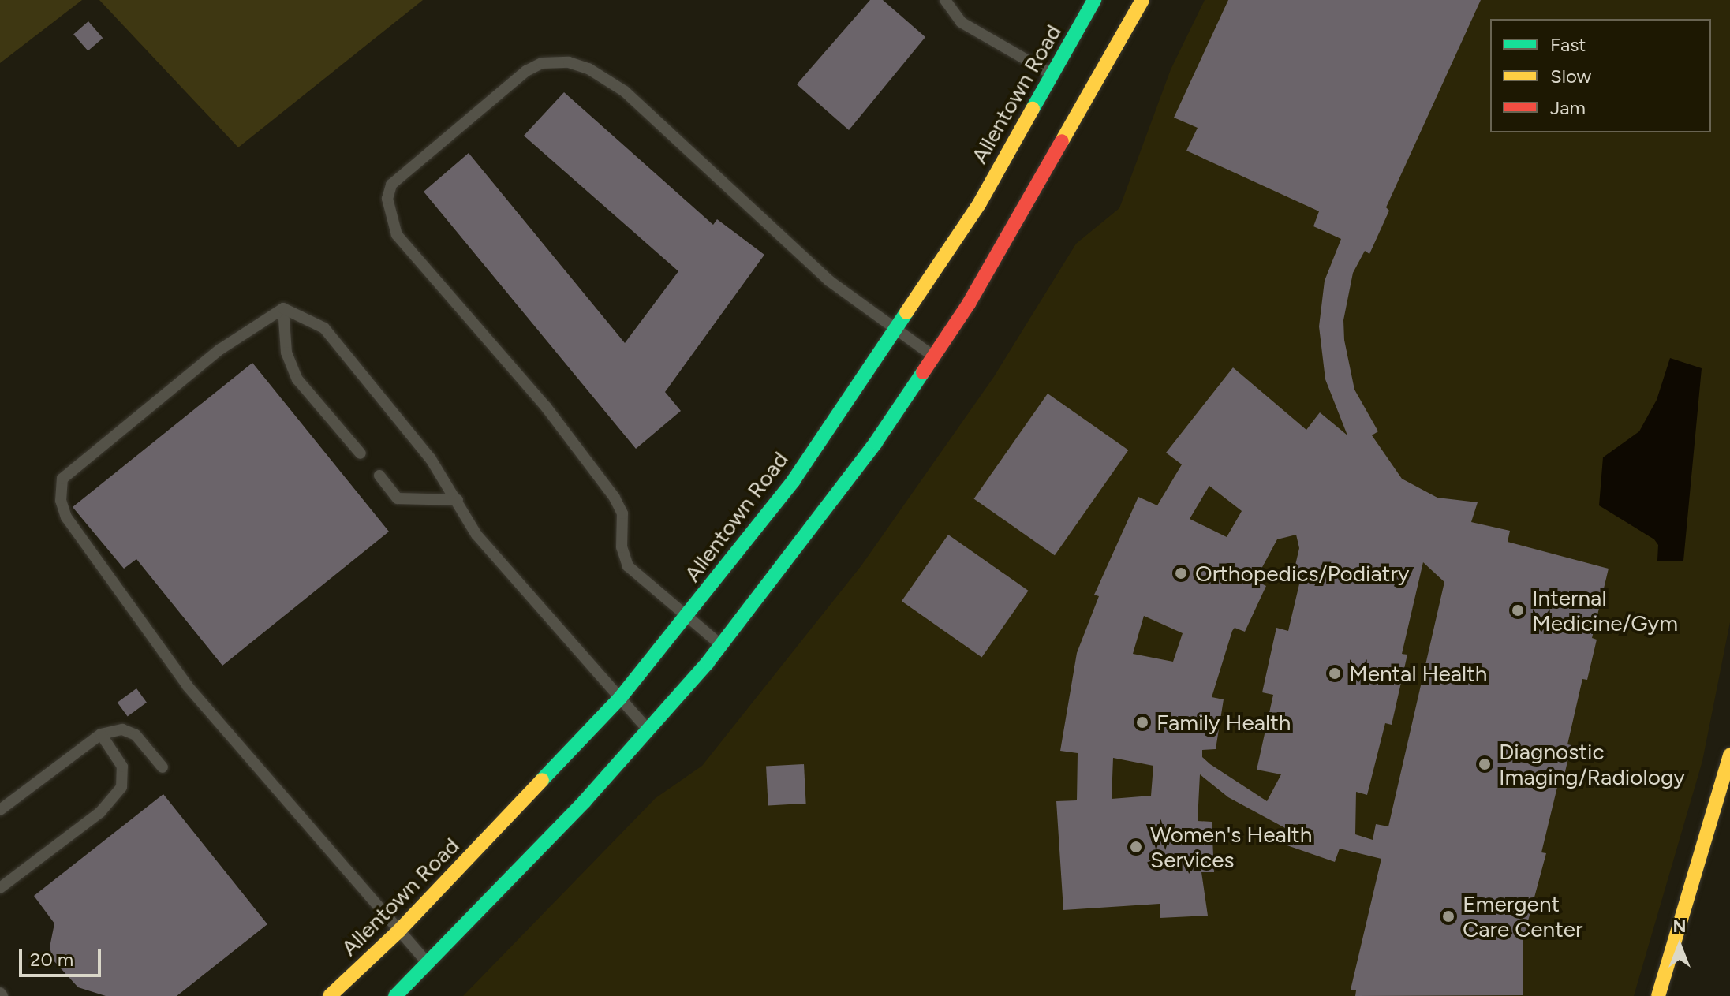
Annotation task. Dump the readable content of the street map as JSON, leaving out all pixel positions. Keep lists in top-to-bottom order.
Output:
{
  "streets": {
    "main road": ["Allentown Road"]
  },
  "places": [
    "Orthopedics/Podiatry",
    "Internal Medicine/Gym",
    "Mental Health",
    "Family Health",
    "Diagnostic Imaging/Radiology",
    "Women's Health Services",
    "Emergent Care Center"
  ],
  "legend": ["Fast", "Slow", "Jam"],
  "scale_bar": "20 m",
  "north": "top"
}
